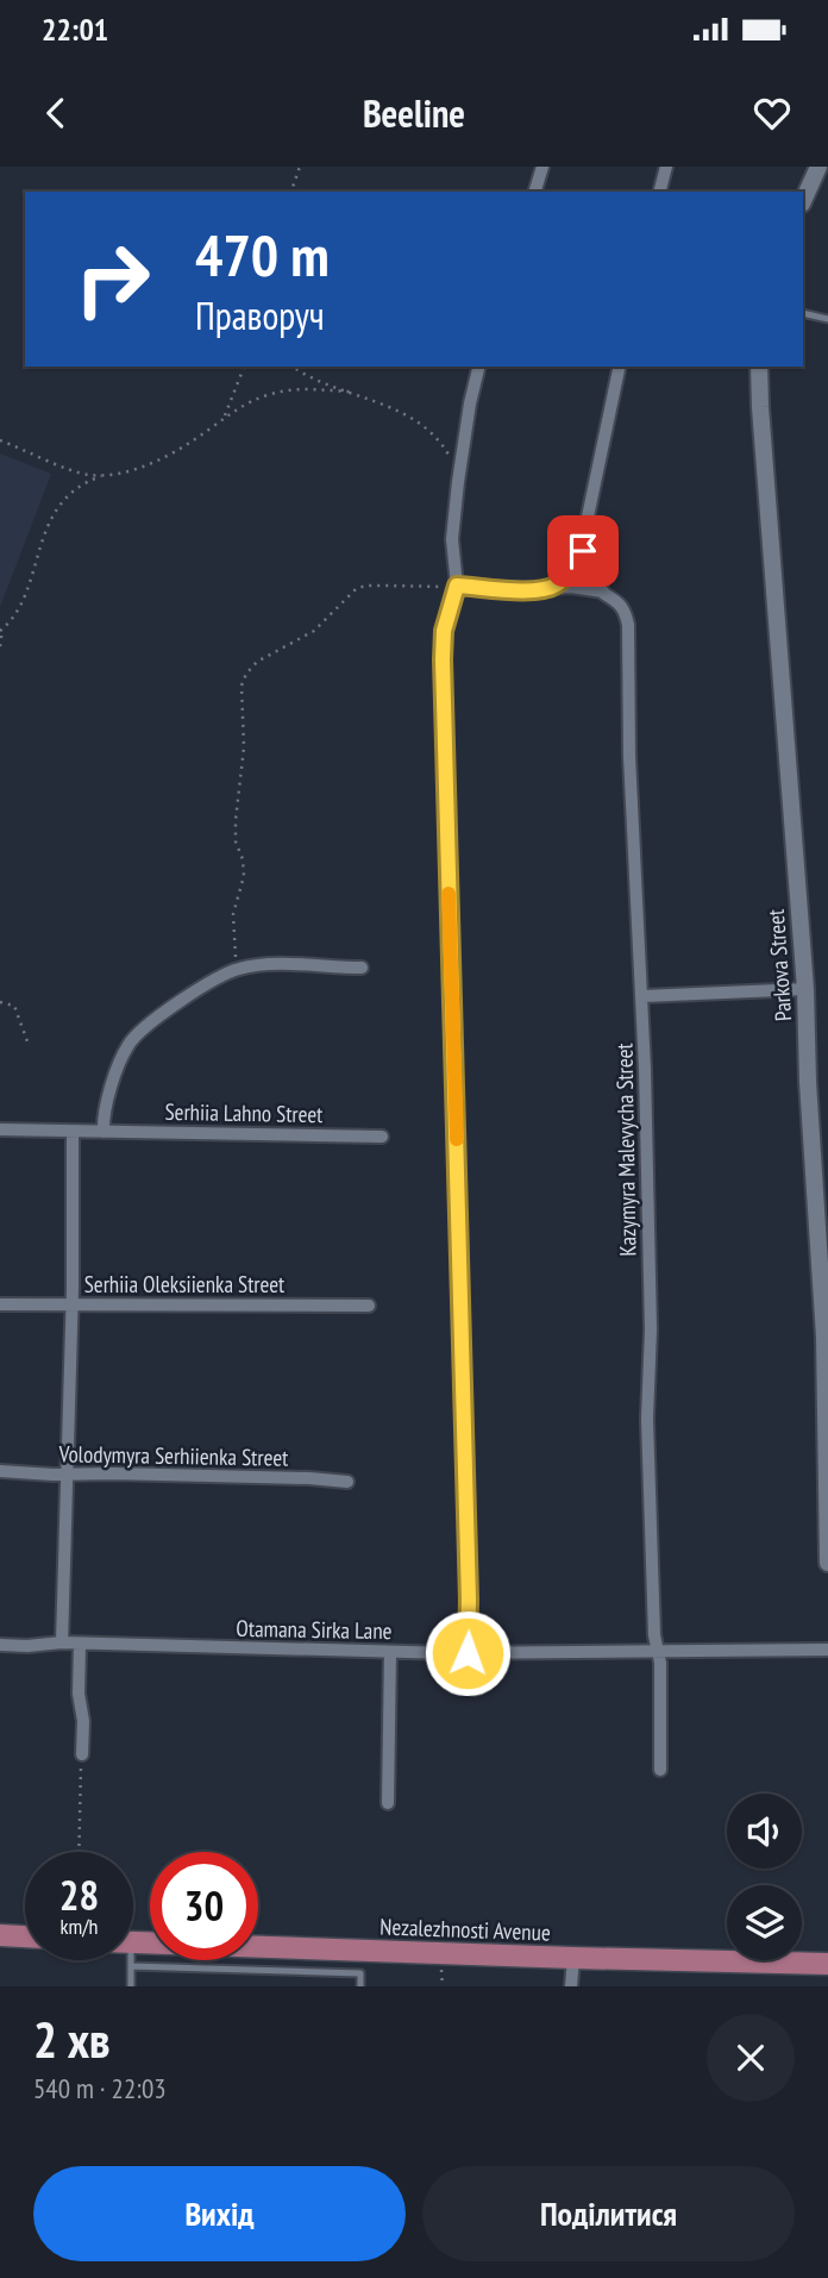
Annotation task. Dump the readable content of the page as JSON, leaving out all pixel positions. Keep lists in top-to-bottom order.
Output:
{
  "streets": {
    "main road": ["Nezalezhnosti Avenue"],
    "street": [
      "Parkova Street",
      "Serhiia Lahno Street",
      "Kazymyra Malevycha Street",
      "Serhiia Oleksiienka Street",
      "Volodymyra Serhiienka Street",
      "Otamana Sirka Lane"
    ]
  },
  "crossings": [
    ["Kazymyra Malevycha Street", "Otamana Sirka Lane"]
  ],
  "page": {
    "status": "22:01",
    "header": "Beeline",
    "turn": ["470 m", "Праворуч"],
    "speed": "28 km/h",
    "limit": "30",
    "heading": ["2 хв", "540 m · 22:03"],
    "buttons": ["Вихід", "Поділитися"]
  }
}
